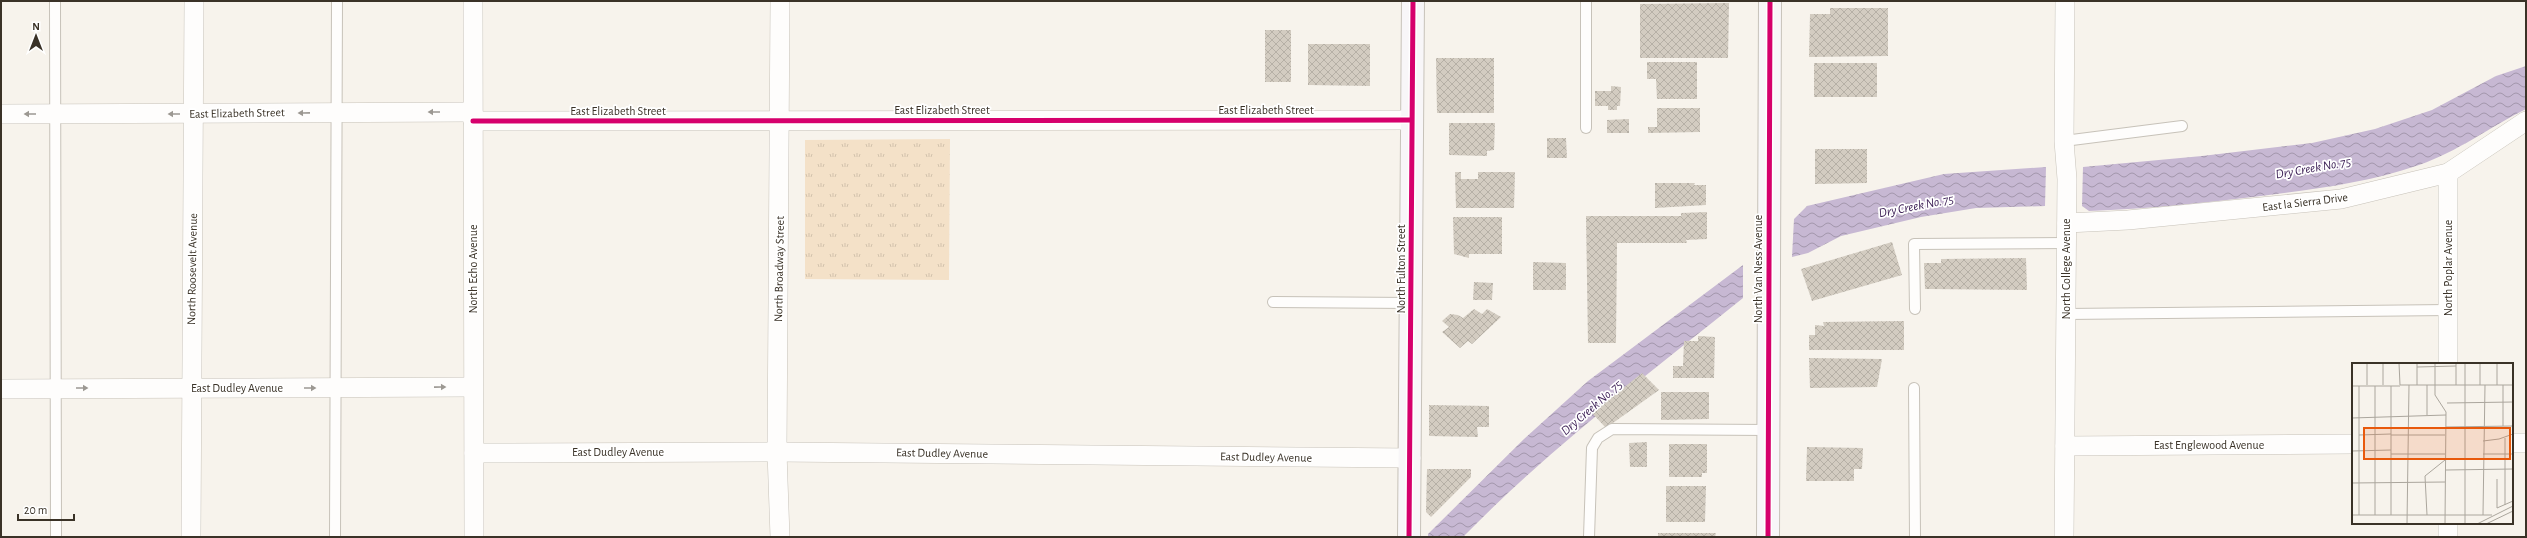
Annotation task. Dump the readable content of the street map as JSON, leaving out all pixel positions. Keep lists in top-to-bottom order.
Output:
{
  "streets": {
    "main road": ["North Fulton Street", "North Van Ness Avenue"],
    "street": [
      "East Elizabeth Street",
      "East la Sierra Drive",
      "North Poplar Avenue",
      "North Roosevelt Avenue",
      "North Echo Avenue",
      "North Broadway Street",
      "North College Avenue",
      "East Dudley Avenue",
      "East Englewood Avenue"
    ]
  },
  "crossings": [
    ["East Elizabeth Street", "North Roosevelt Avenue"],
    ["East Elizabeth Street", "North Echo Avenue"],
    ["East Elizabeth Street", "North Broadway Street"],
    ["East Elizabeth Street", "North Fulton Street"],
    ["East la Sierra Drive", "North Poplar Avenue"],
    ["East la Sierra Drive", "North College Avenue"],
    ["North Roosevelt Avenue", "East Dudley Avenue"],
    ["North Echo Avenue", "East Dudley Avenue"],
    ["North Broadway Street", "East Dudley Avenue"],
    ["North Fulton Street", "East Dudley Avenue"],
    ["North College Avenue", "East Englewood Avenue"]
  ],
  "water": ["Dry Creek No. 75"],
  "scale_bar": "20 m",
  "north": "top"
}
